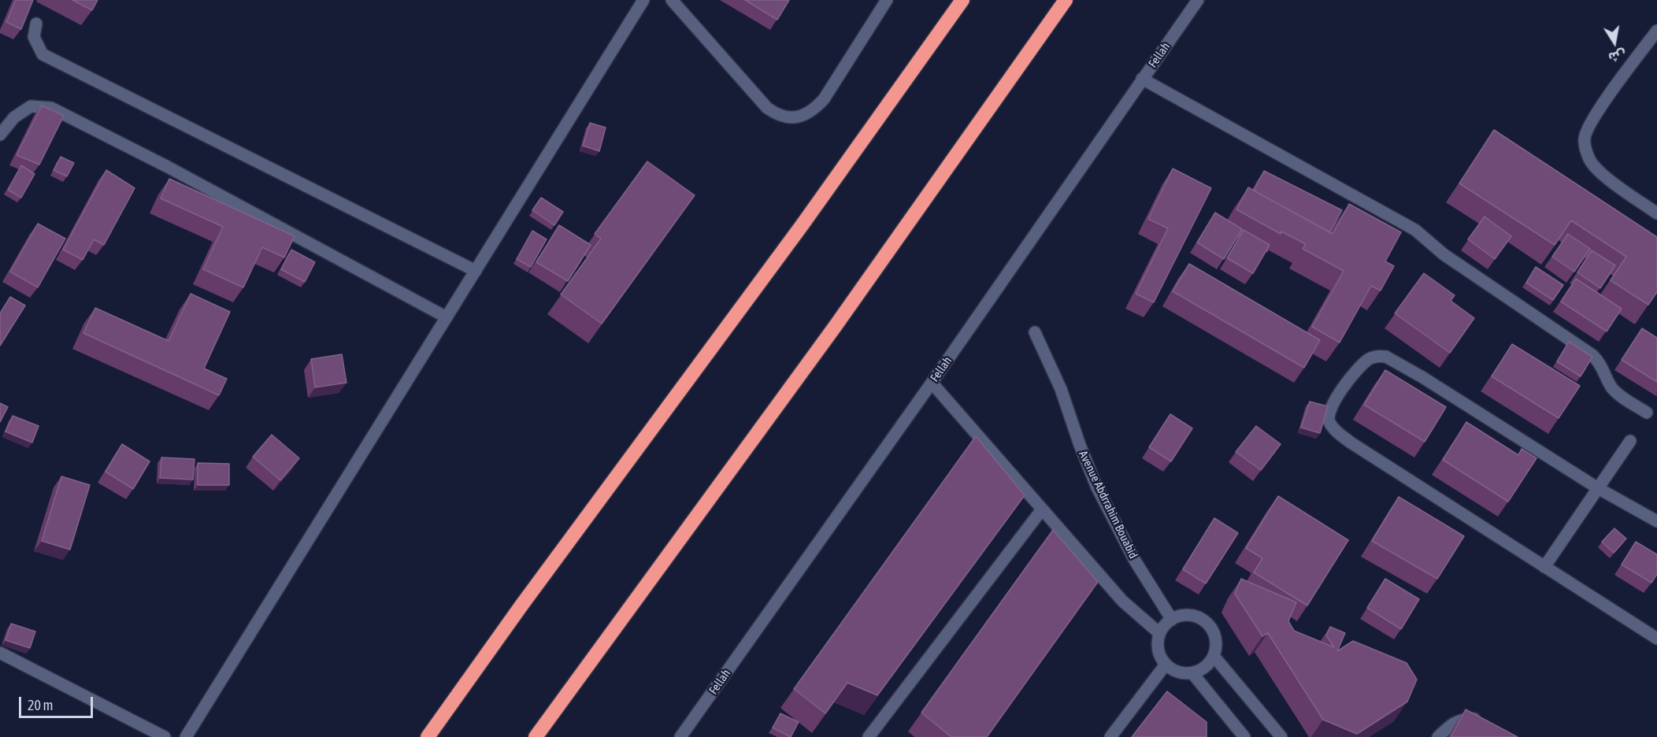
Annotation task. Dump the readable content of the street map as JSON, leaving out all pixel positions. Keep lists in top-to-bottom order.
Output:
{
  "streets": {
    "street": ["Fellah", "Avenue Abdrrahim Bouabid"]
  },
  "scale_bar": "20 m",
  "north": "bottom"
}
